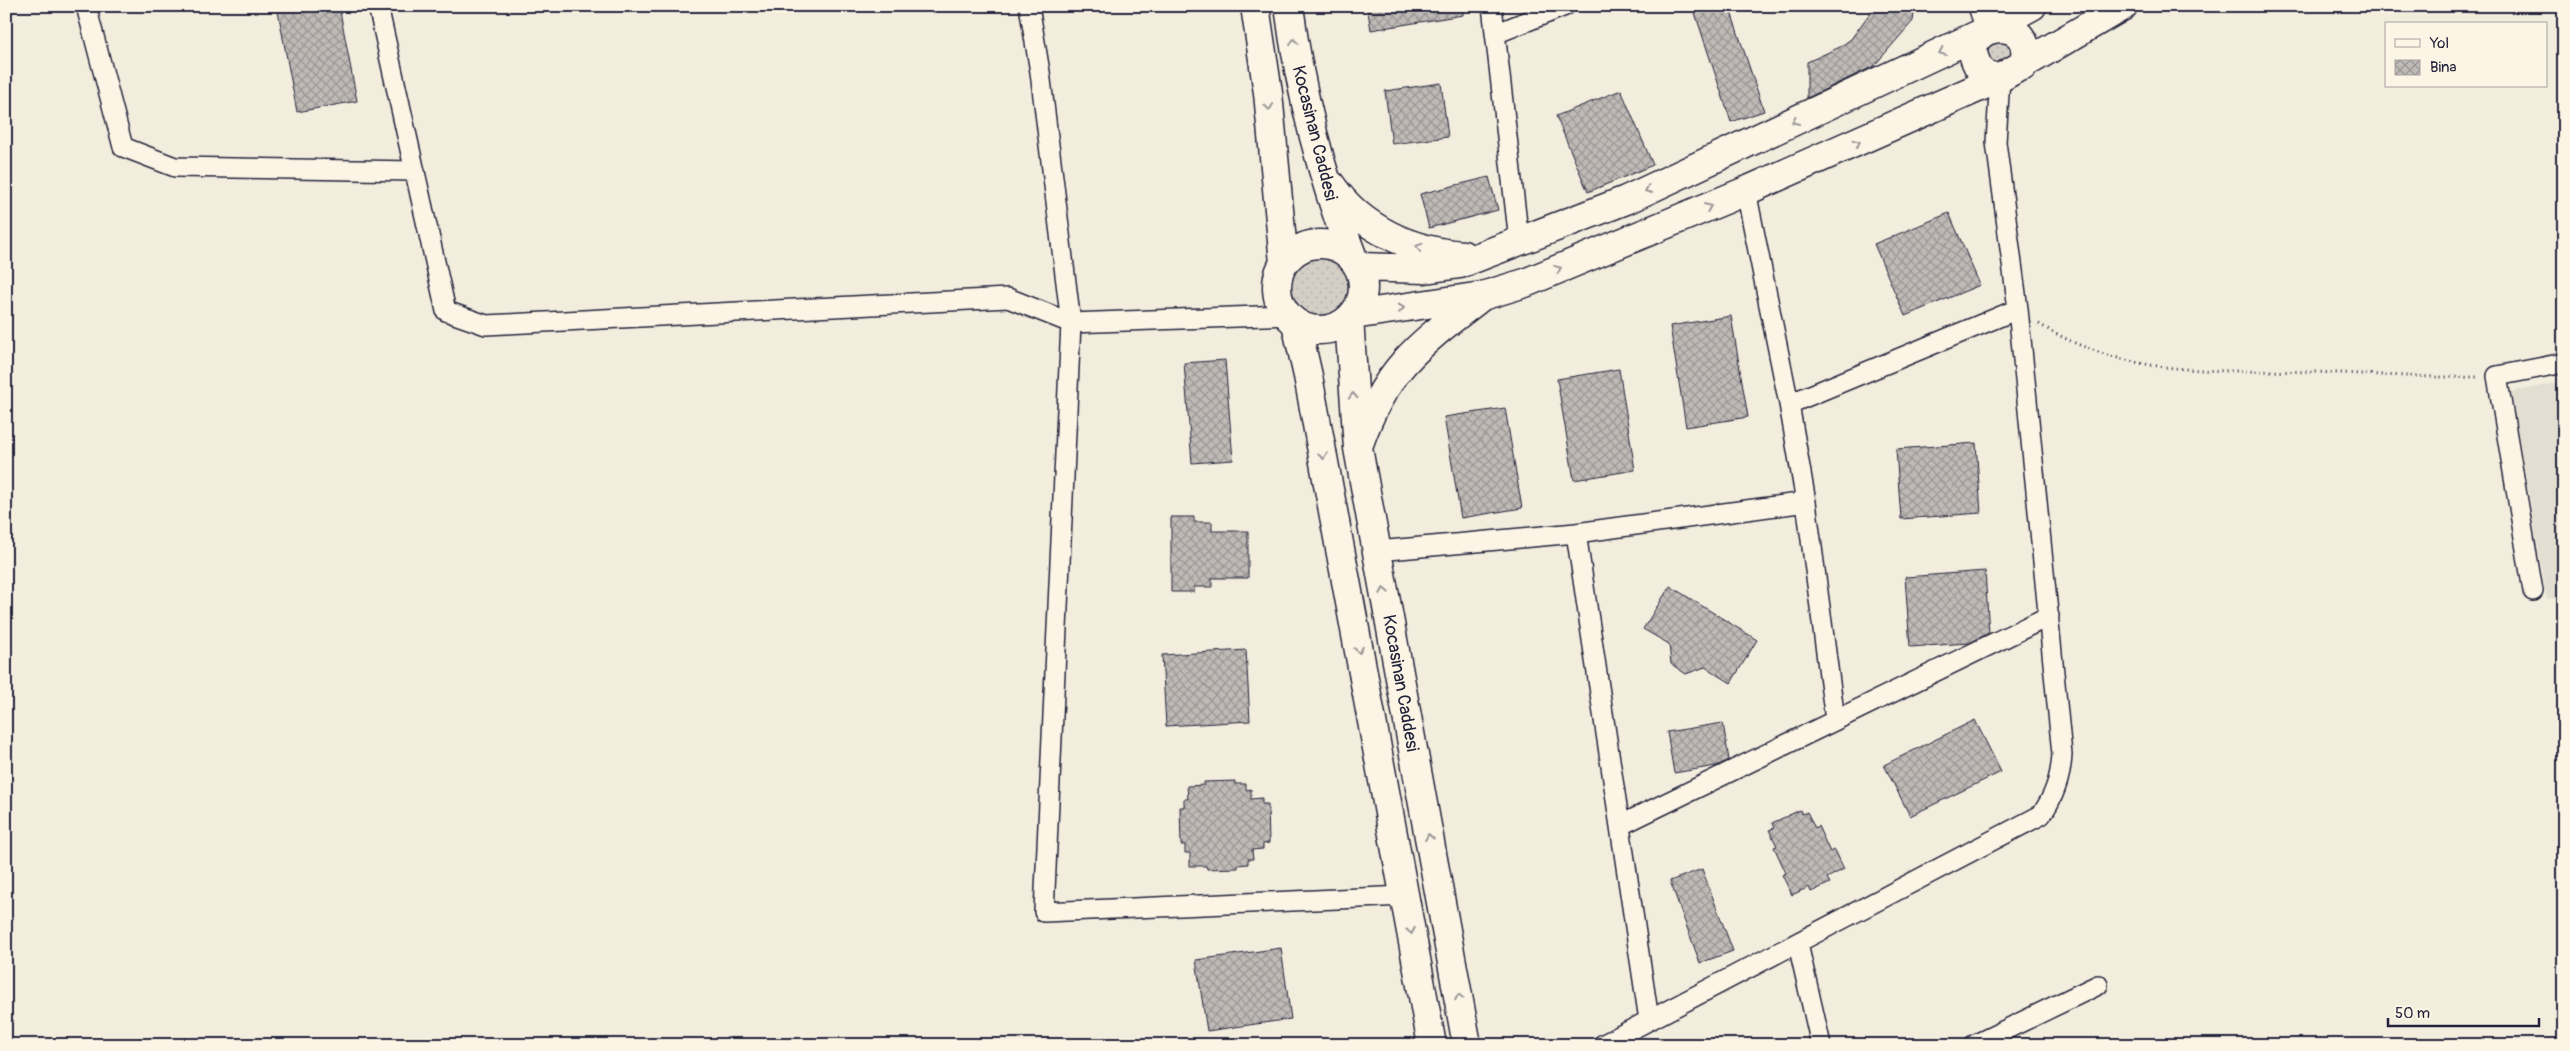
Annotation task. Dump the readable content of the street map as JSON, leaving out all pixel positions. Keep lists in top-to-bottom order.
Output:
{
  "streets": {
    "main road": ["Kocasinan Caddesi"]
  },
  "legend": ["Yol", "Bina"],
  "scale_bar": "50 m"
}
